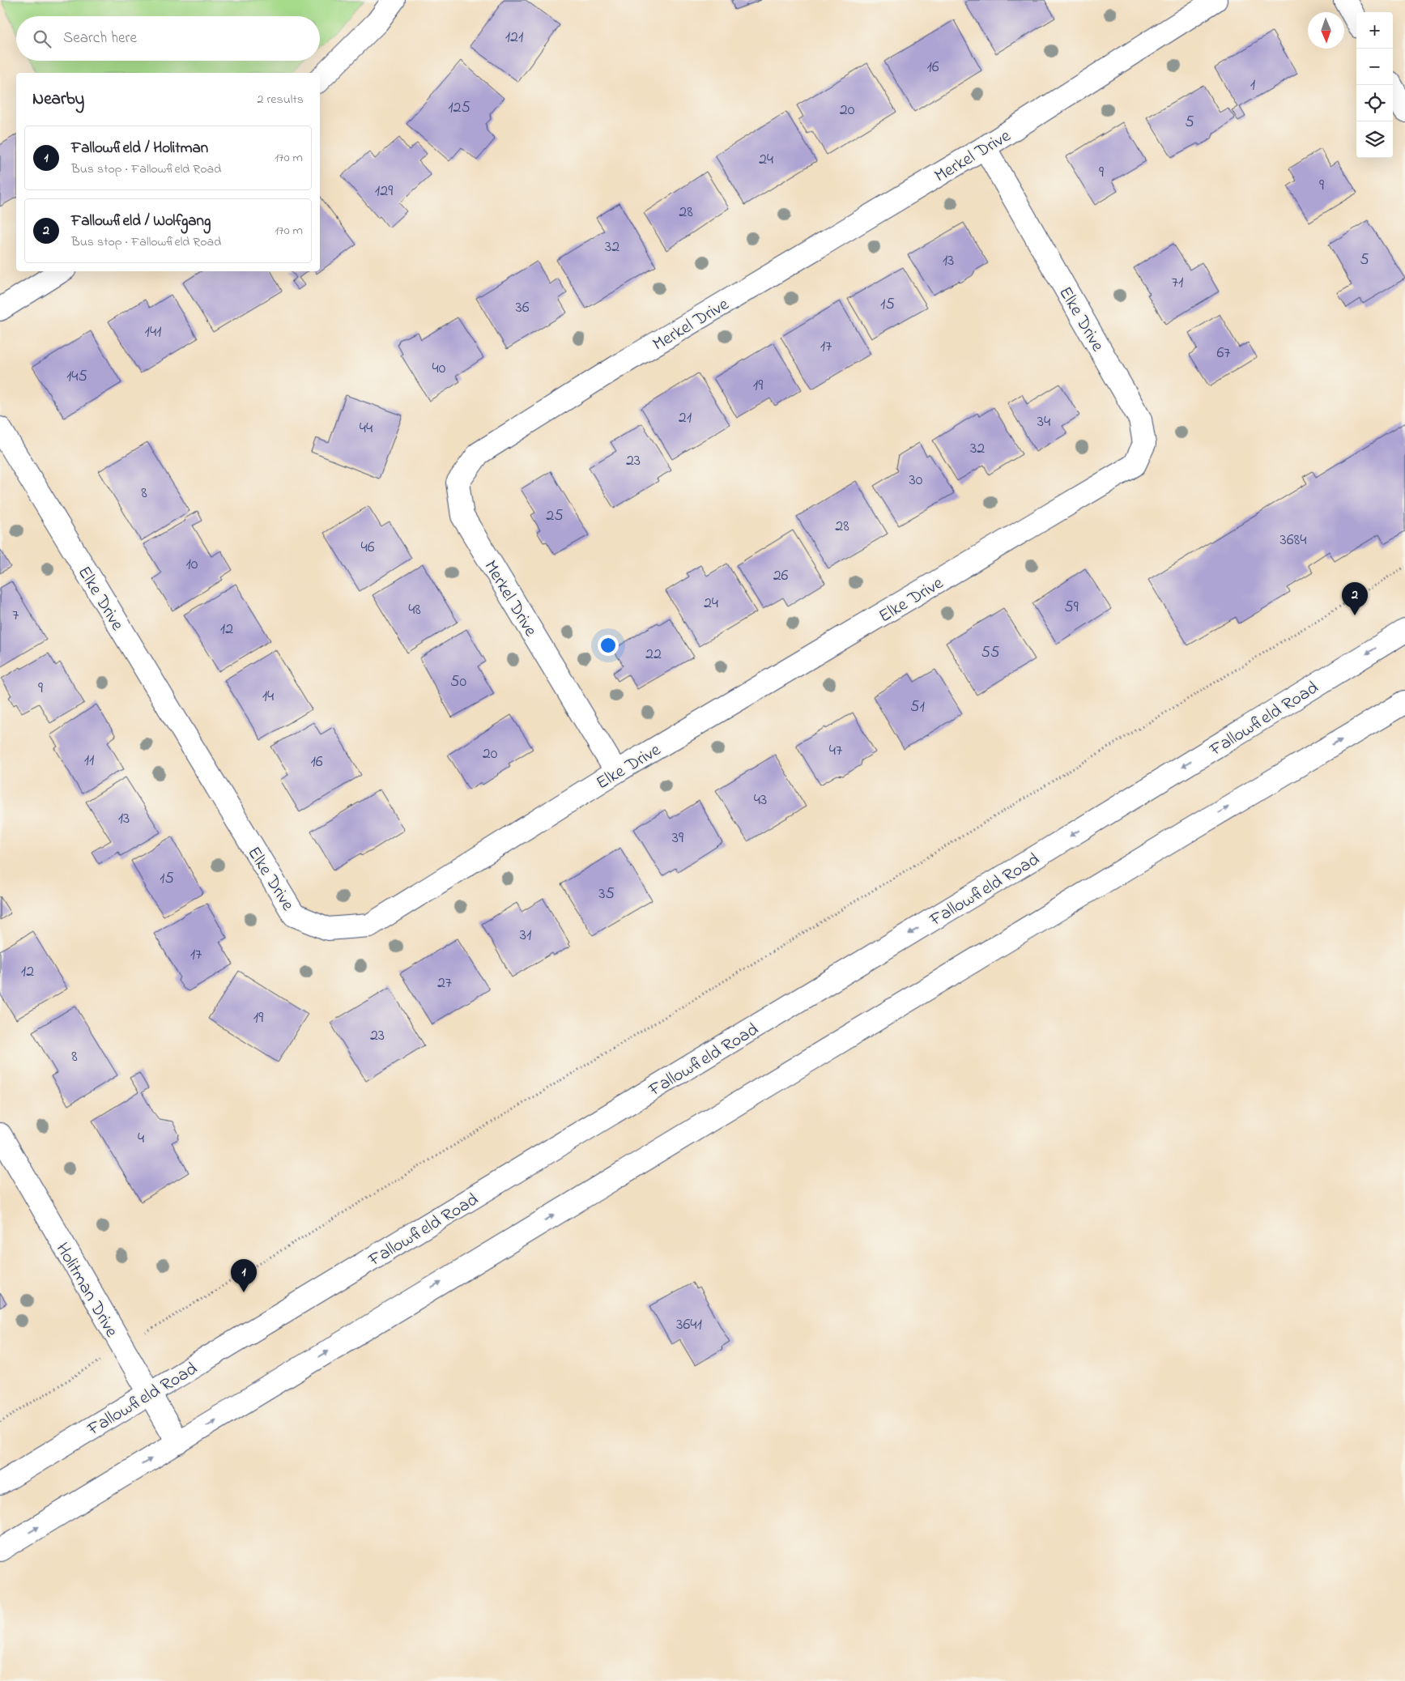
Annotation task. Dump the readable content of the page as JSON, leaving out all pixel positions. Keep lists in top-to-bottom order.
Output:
{
  "streets": {
    "street": [
      "Merkel Drive",
      "Elke Drive",
      "Fallowfield Road",
      "Holitman Drive"
    ]
  },
  "crossings": [
    ["Merkel Drive", "Elke Drive"],
    ["Fallowfield Road", "Holitman Drive"]
  ],
  "house_numbers": [
    "121",
    "16",
    "1",
    "125",
    "20",
    "5",
    "24",
    "9",
    "9",
    "129",
    "28",
    "32",
    "5",
    "13",
    "71",
    "15",
    "36",
    "141",
    "17",
    "67",
    "40",
    "145",
    "19",
    "21",
    "34",
    "44",
    "32",
    "23",
    "30",
    "8",
    "25",
    "28",
    "3684",
    "46",
    "10",
    "26",
    "24",
    "59",
    "48",
    "7",
    "12",
    "55",
    "22",
    "50",
    "9",
    "14",
    "51",
    "47",
    "20",
    "11",
    "16",
    "43",
    "13",
    "39",
    "15",
    "35",
    "31",
    "17",
    "12",
    "27",
    "19",
    "23",
    "8",
    "4",
    "3641"
  ],
  "north": "bottom",
  "page": {
    "map_buttons": ["+", "−"],
    "search": "Search here",
    "heading": ["Nearby", "2 results"],
    "list": [
      {
        "mark": "1",
        "name": "Fallowfield / Holitman",
        "note": "Bus stop · Fallowfield Road",
        "value": "170 m"
      },
      {
        "mark": "2",
        "name": "Fallowfield / Wolfgang",
        "note": "Bus stop · Fallowfield Road",
        "value": "170 m"
      }
    ],
    "pins": ["2", "1"]
  }
}
